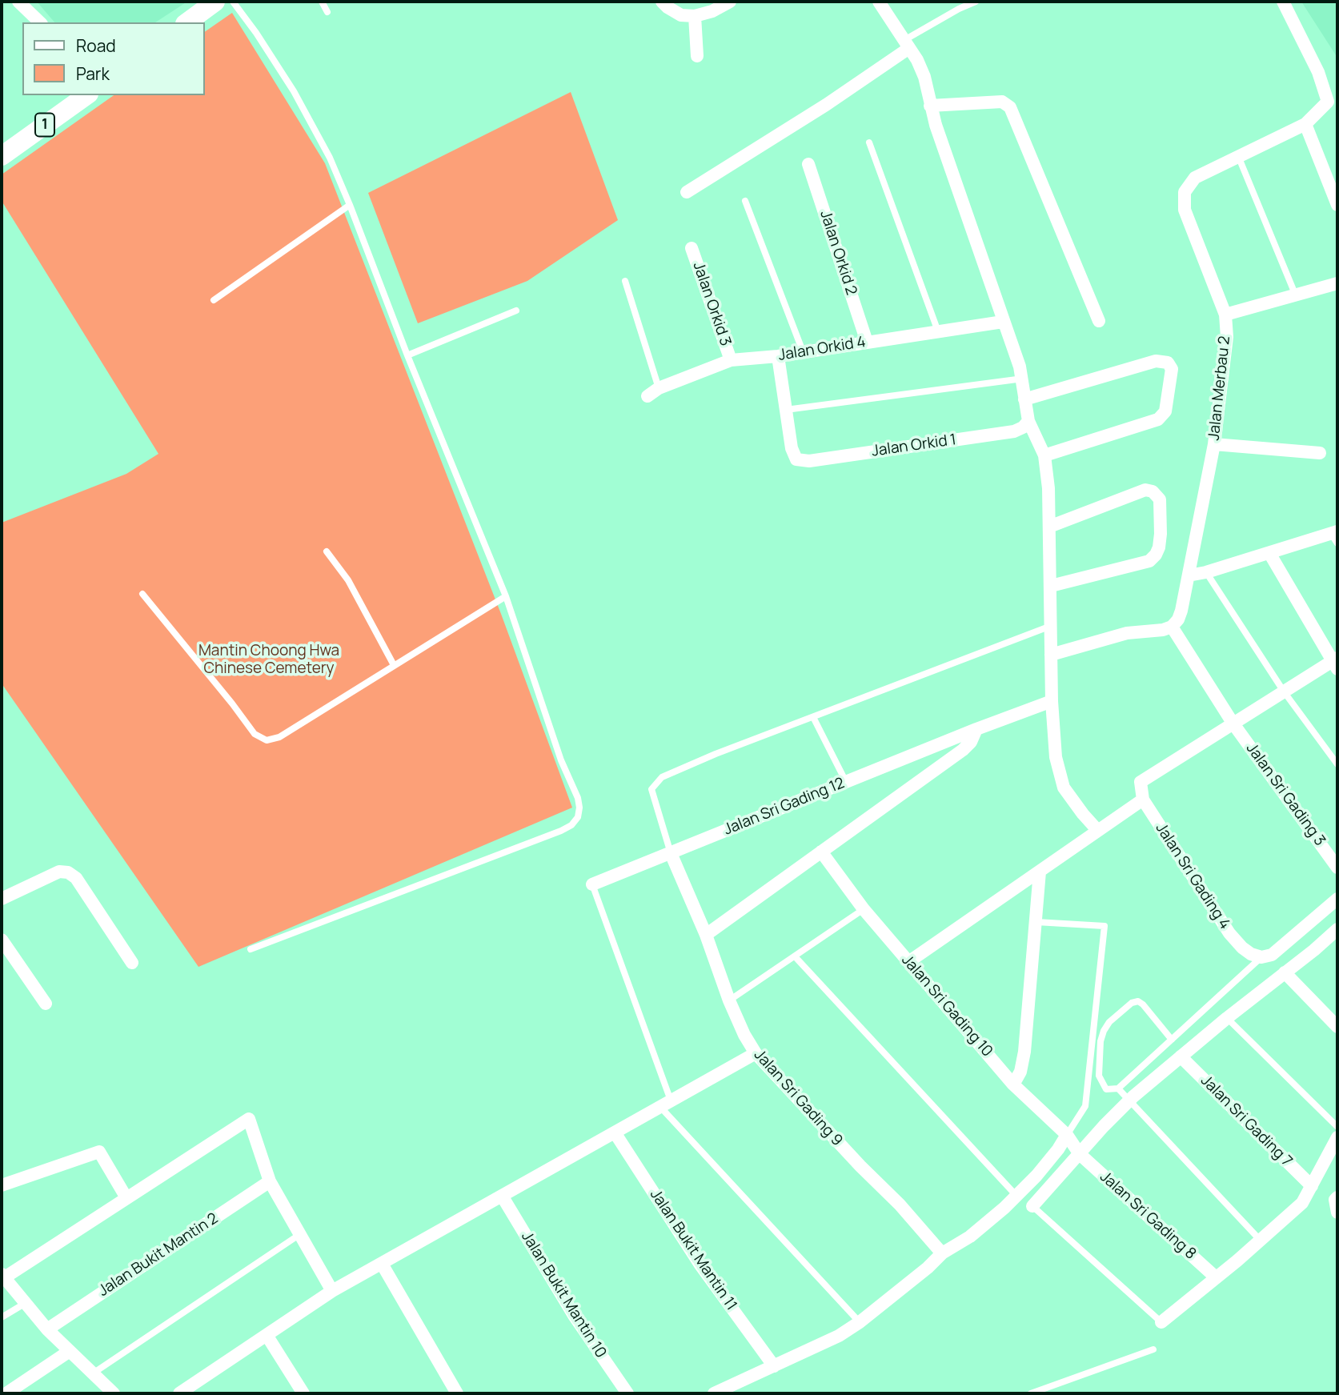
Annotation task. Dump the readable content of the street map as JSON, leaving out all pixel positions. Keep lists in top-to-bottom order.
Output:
{
  "streets": {
    "main road": ["1"],
    "street": [
      "Jalan Orkid 2",
      "Jalan Orkid 3",
      "Jalan Orkid 4",
      "Jalan Merbau 2",
      "Jalan Orkid 1",
      "Jalan Sri Gading 3",
      "Jalan Sri Gading 12",
      "Jalan Sri Gading 4",
      "Jalan Sri Gading 10",
      "Jalan Sri Gading 9",
      "Jalan Sri Gading 7",
      "Jalan Sri Gading 8",
      "Jalan Bukit Mantin 11",
      "Jalan Bukit Mantin 2",
      "Jalan Bukit Mantin 10"
    ]
  },
  "crossings": [
    ["Jalan Orkid 2", "Jalan Orkid 4"],
    ["Jalan Orkid 3", "Jalan Orkid 4"],
    ["Jalan Merbau 2", "Jalan Sri Gading 3"],
    ["Jalan Sri Gading 3", "Jalan Sri Gading 4"],
    ["Jalan Sri Gading 12", "Jalan Sri Gading 9"],
    ["Jalan Sri Gading 10", "Jalan Sri Gading 8"]
  ],
  "parks": ["Mantin Choong Hwa Chinese Cemetery"],
  "legend": ["Road", "Park"]
}
